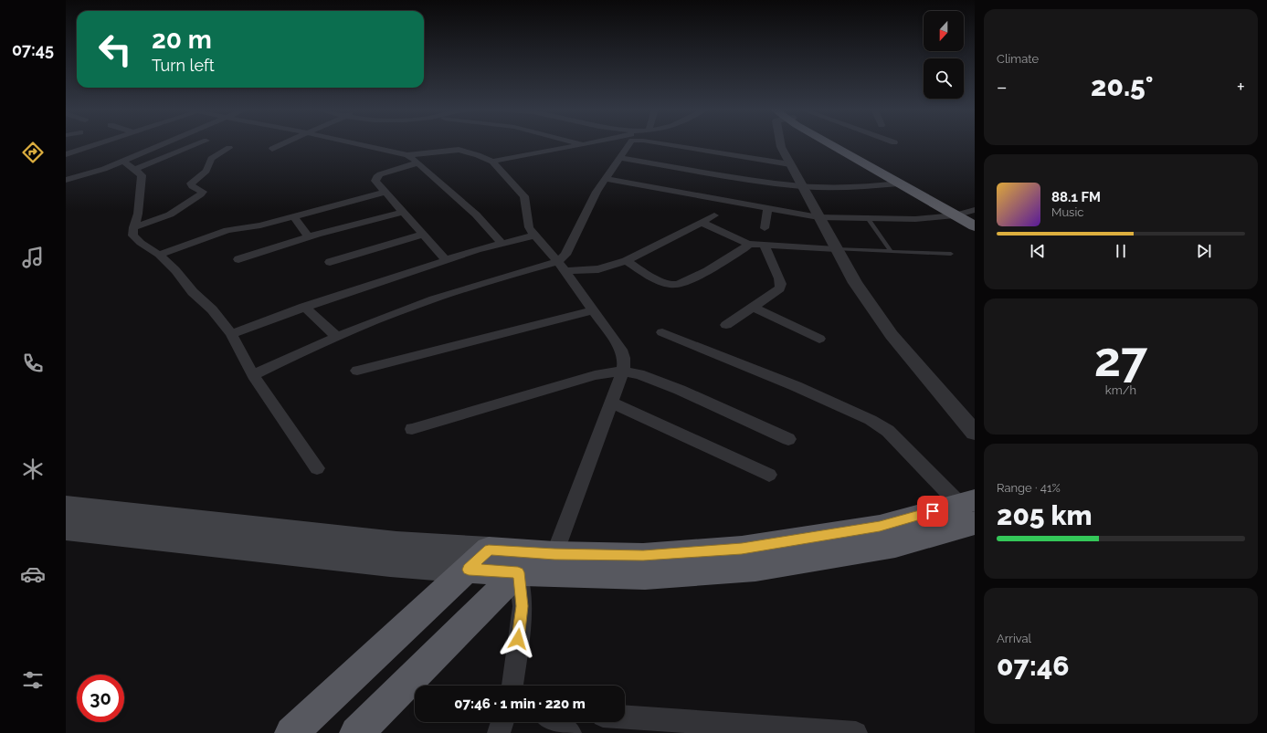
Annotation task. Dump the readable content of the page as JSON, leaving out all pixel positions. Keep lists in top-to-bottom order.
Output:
{
  "north": "bottom",
  "page": {
    "tabs": "07:45",
    "tile": [
      "Climate",
      ["27", "km/h"],
      ["Range · 41%", "205 km"],
      ["Arrival", "07:46"]
    ],
    "turn": ["20 m", "Turn left"],
    "heat": ["−", "20.5°", "+"],
    "song": ["88.1 FM", "Music"],
    "limit": "30",
    "trip": "07:46 · 1 min · 220 m"
  }
}
